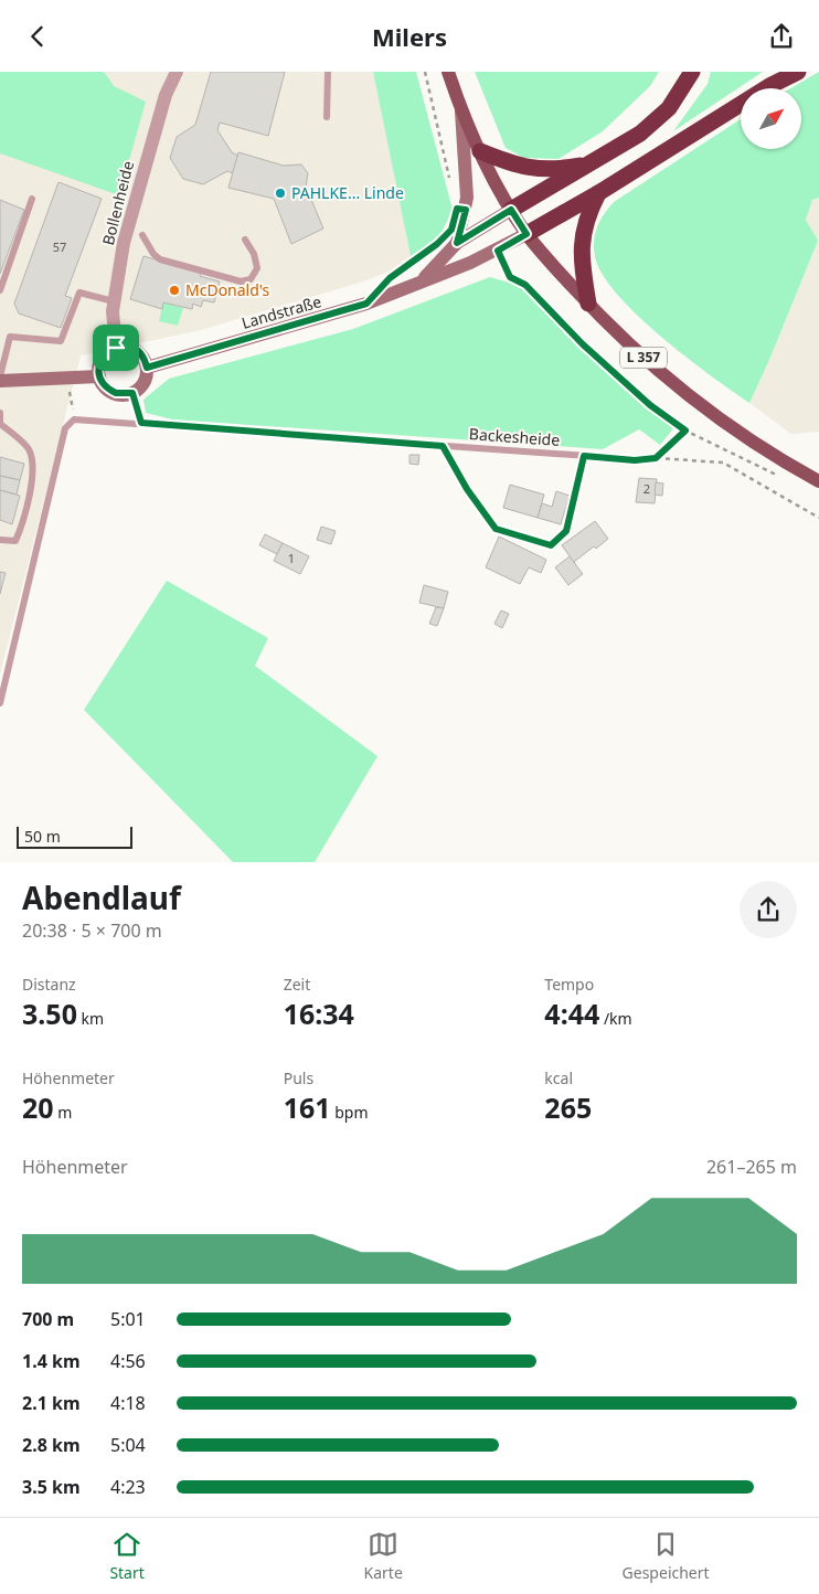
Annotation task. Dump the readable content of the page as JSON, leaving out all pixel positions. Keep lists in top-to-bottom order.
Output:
{
  "streets": {
    "main road": ["Landstraße", "L 357"],
    "street": ["Bollenheide"],
    "lane": ["Backesheide"]
  },
  "crossings": [
    ["Bollenheide", "Landstraße"],
    ["Landstraße", "L 357"]
  ],
  "places": ["PAHLKE... Linde", "McDonald's"],
  "house_numbers": ["57", "2", "1"],
  "scale_bar": "50 m",
  "north": "top right",
  "page": {
    "header": "Milers",
    "scale": "50 m",
    "heading": ["Abendlauf", "20:38 · 5 × 700 m"],
    "stats": [
      ["Distanz", "3.50 km"],
      ["Zeit", "16:34"],
      ["Tempo", "4:44 /km"],
      ["Höhenmeter", "20 m"],
      ["Puls", "161 bpm"],
      ["kcal", "265"]
    ],
    "chart": ["Höhenmeter", "261–265 m"],
    "list": [
      {
        "name": "700 m",
        "note": "5:01"
      },
      {
        "name": "1.4 km",
        "note": "4:56"
      },
      {
        "name": "2.1 km",
        "note": "4:18"
      },
      {
        "name": "2.8 km",
        "note": "5:04"
      },
      {
        "name": "3.5 km",
        "note": "4:23"
      }
    ],
    "tabs": ["Start", "Karte", "Gespeichert"]
  }
}
